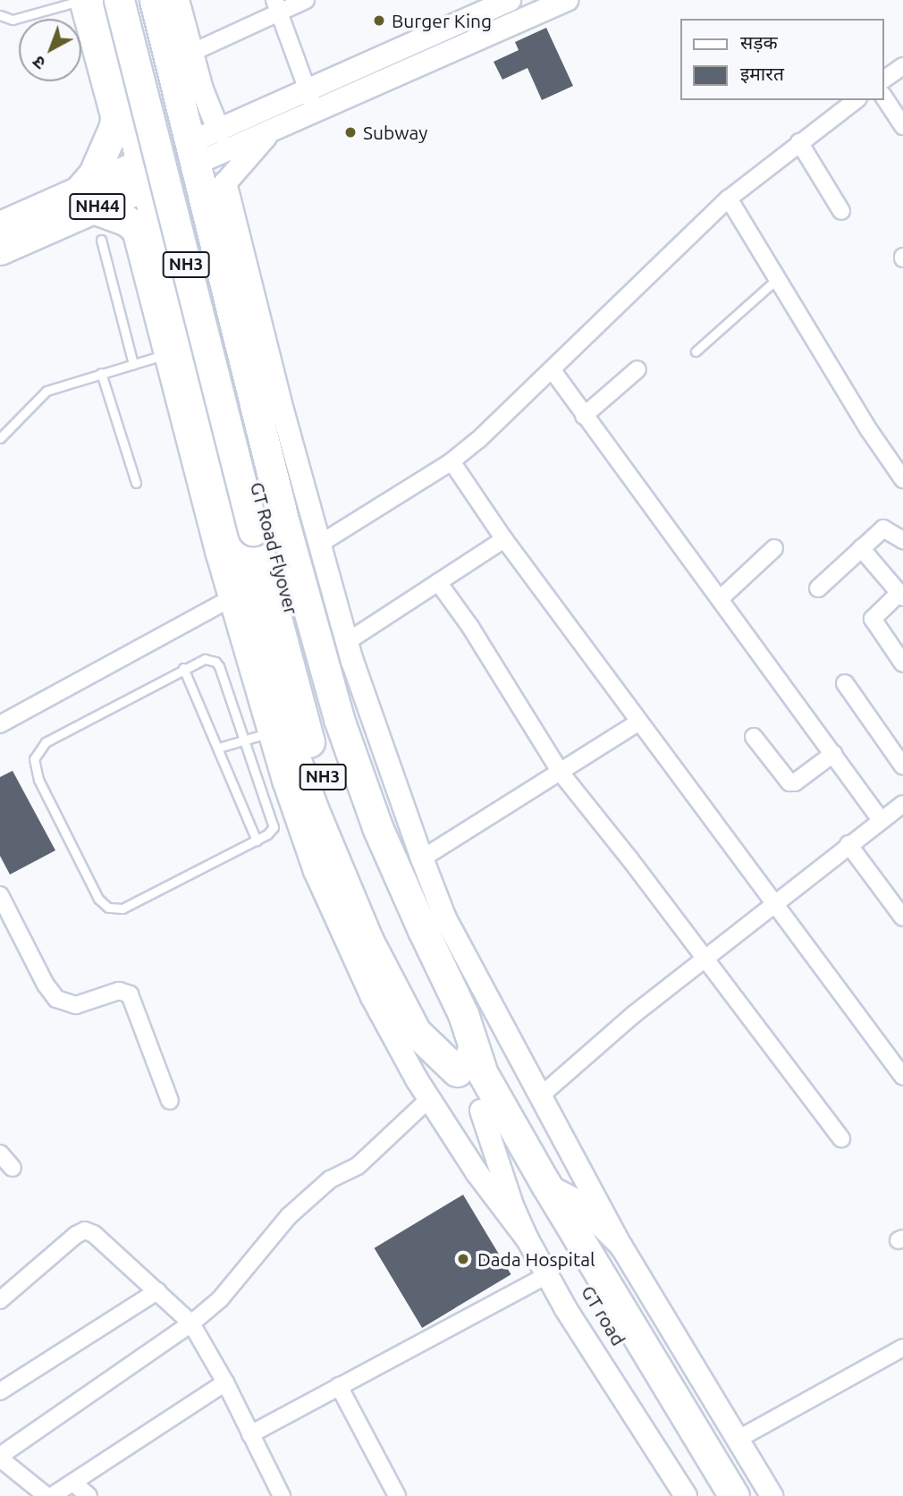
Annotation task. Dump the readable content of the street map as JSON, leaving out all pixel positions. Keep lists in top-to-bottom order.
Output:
{
  "streets": {
    "highway": [
      "NH44",
      "NH3",
      "GT Road Flyover",
      "GT road"
    ]
  },
  "crossings": [
    ["GT Road Flyover", "GT road"]
  ],
  "places": ["Burger King", "Subway", "Dada Hospital"],
  "legend": ["सड़क", "इमारत"],
  "north": "bottom left"
}
